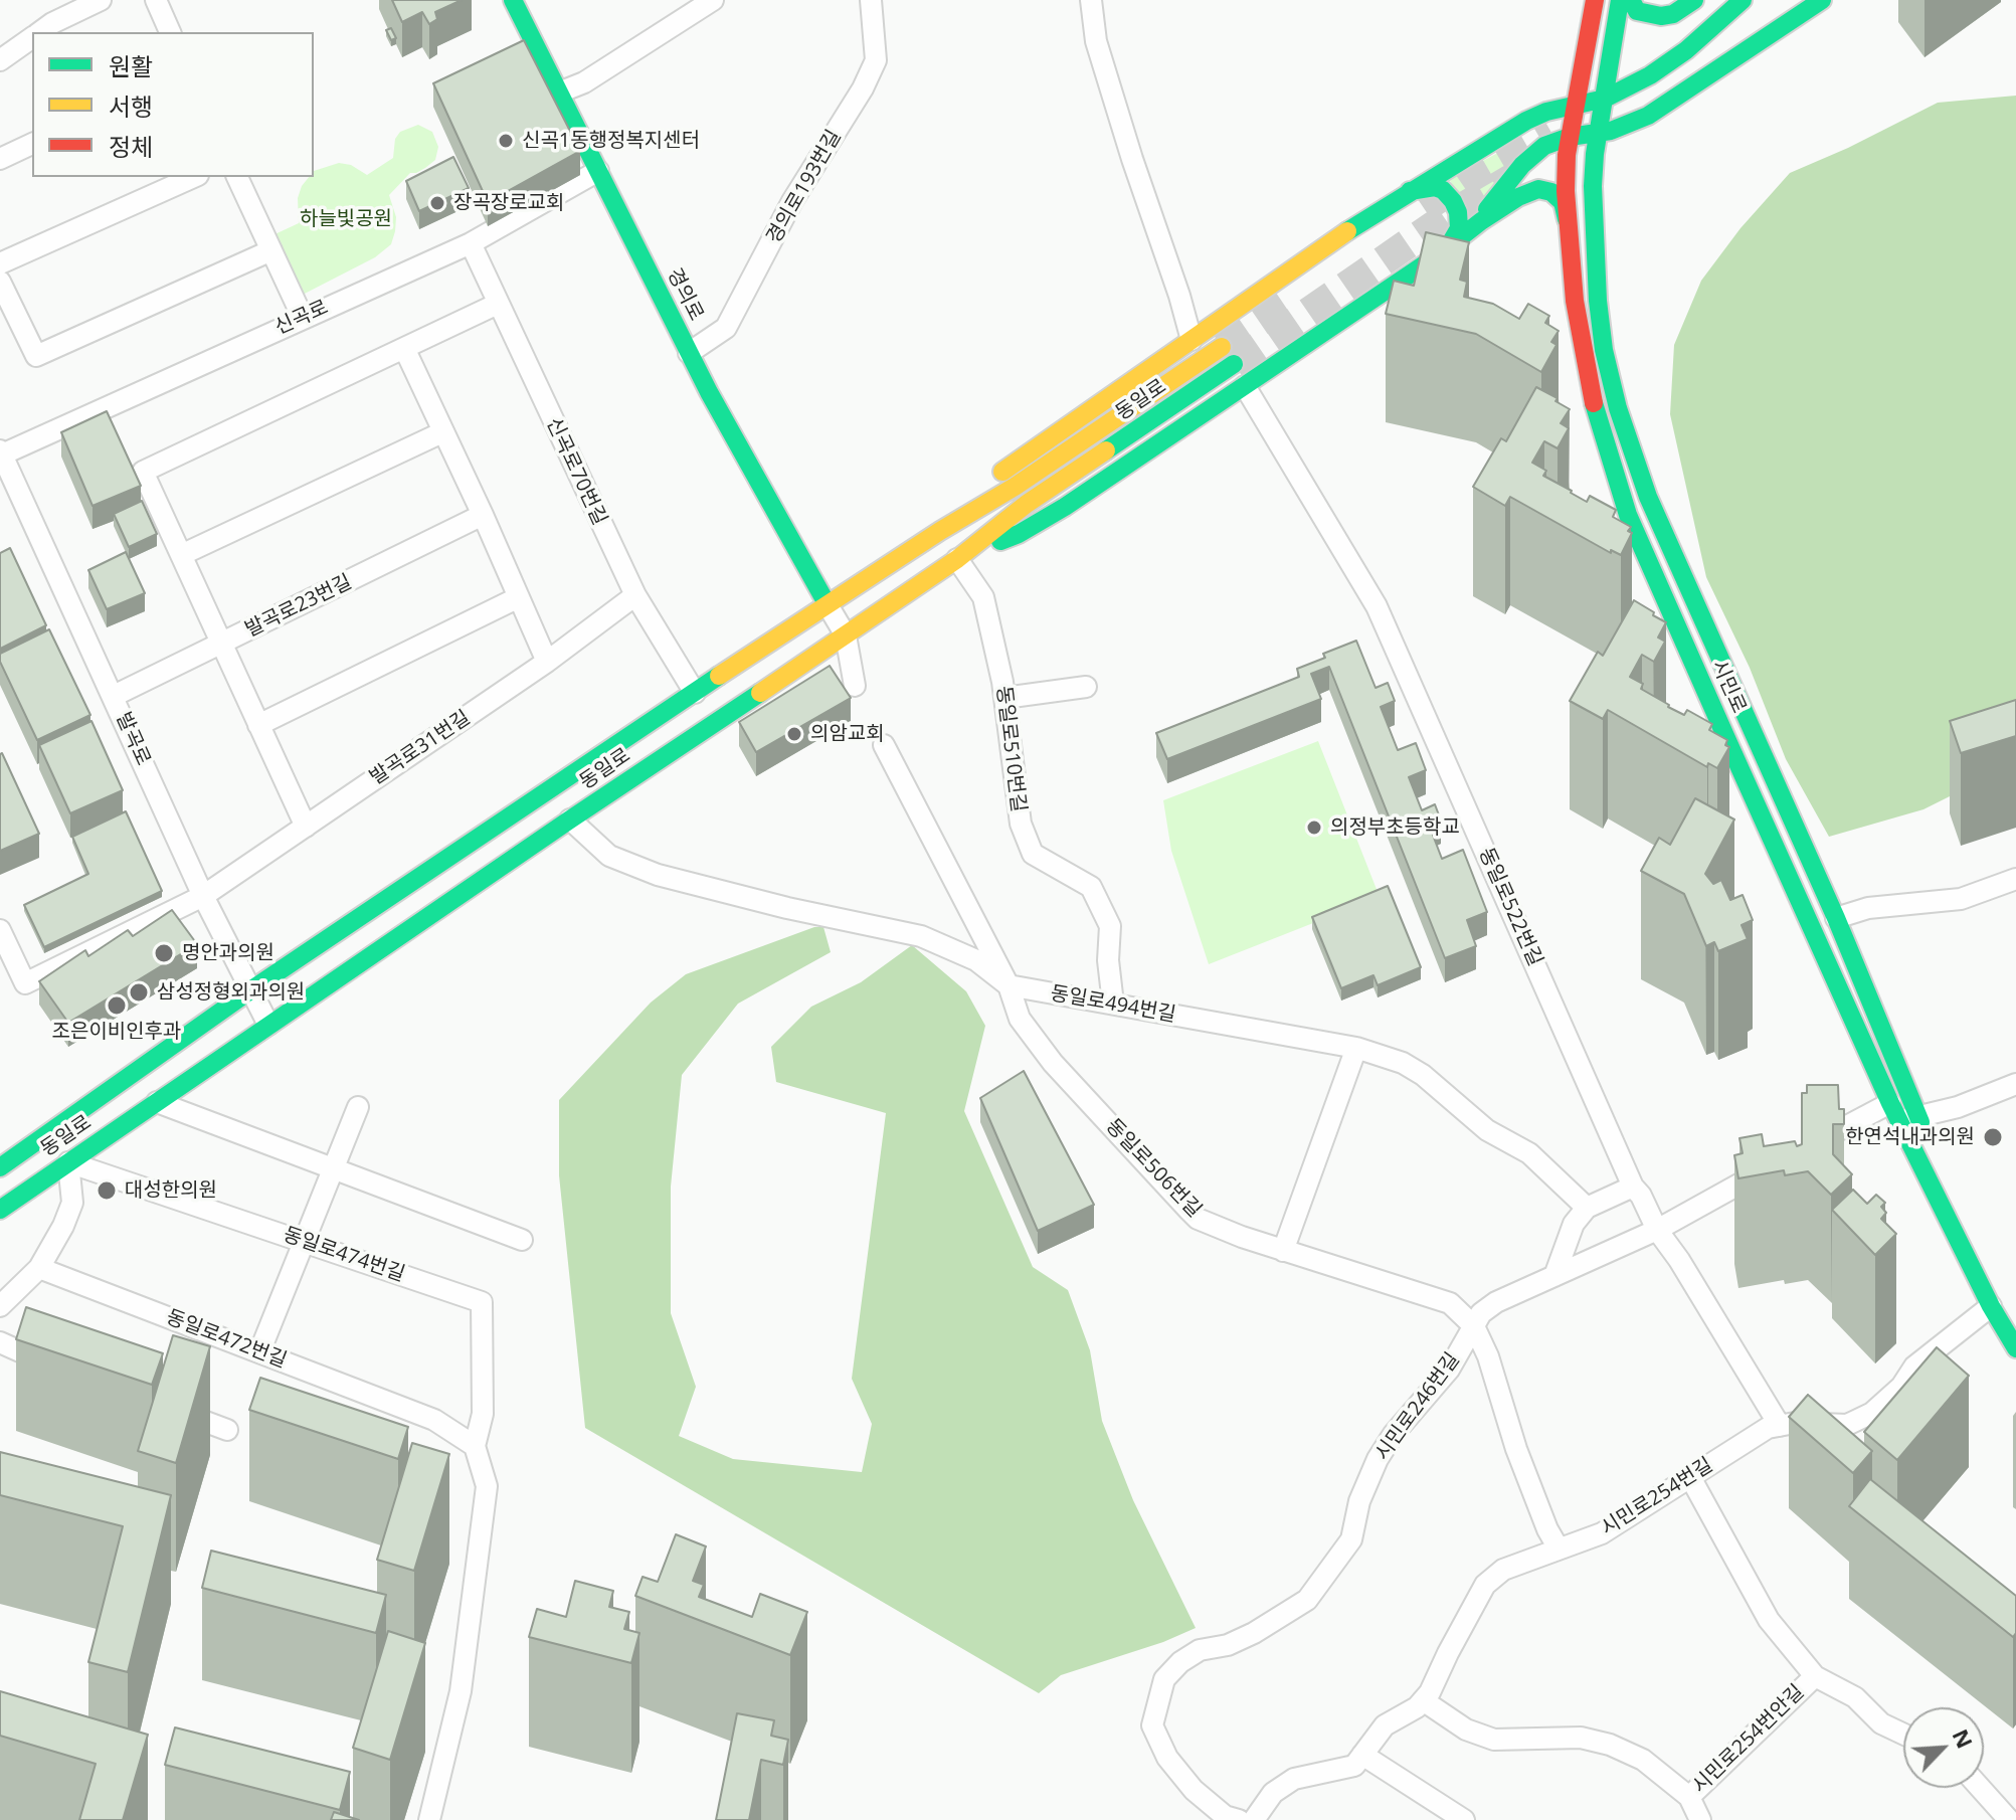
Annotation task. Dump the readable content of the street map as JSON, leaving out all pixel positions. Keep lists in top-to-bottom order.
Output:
{
  "streets": {
    "street": [
      "경의로193번길",
      "경의로",
      "신곡로",
      "동일로",
      "신곡로70번길",
      "발곡로23번길",
      "시민로",
      "발곡로",
      "발곡로31번길",
      "동일로510번길",
      "동일로522번길",
      "동일로494번길",
      "동일로506번길",
      "동일로474번길",
      "동일로472번길",
      "시민로246번길",
      "시민로254번길",
      "시민로254번안길"
    ]
  },
  "crossings": [
    ["경의로193번길", "경의로"],
    ["경의로", "신곡로"],
    ["경의로", "동일로"],
    ["신곡로", "신곡로70번길"],
    ["신곡로", "발곡로"],
    ["동일로", "신곡로70번길"],
    ["동일로", "발곡로"],
    ["동일로", "동일로510번길"],
    ["동일로", "동일로494번길"],
    ["동일로", "동일로474번길"],
    ["신곡로70번길", "발곡로31번길"],
    ["발곡로23번길", "발곡로"],
    ["시민로", "시민로254번길"],
    ["발곡로", "발곡로31번길"],
    ["동일로510번길", "동일로494번길"],
    ["동일로522번길", "시민로246번길"],
    ["동일로522번길", "시민로254번길"],
    ["동일로494번길", "동일로506번길"],
    ["동일로506번길", "시민로246번길"],
    ["동일로506번길", "시민로254번길"],
    ["동일로474번길", "동일로472번길"],
    ["시민로254번길", "시민로254번안길"]
  ],
  "parks": ["하늘빛공원"],
  "places": [
    "신곡1동행정복지센터",
    "장곡장로교회",
    "의암교회",
    "의정부초등학교",
    "명안과의원",
    "삼성정형외과의원",
    "조은이비인후과",
    "한연석내과의원",
    "대성한의원"
  ],
  "legend": ["원활", "서행", "정체"],
  "north": "top right"
}
